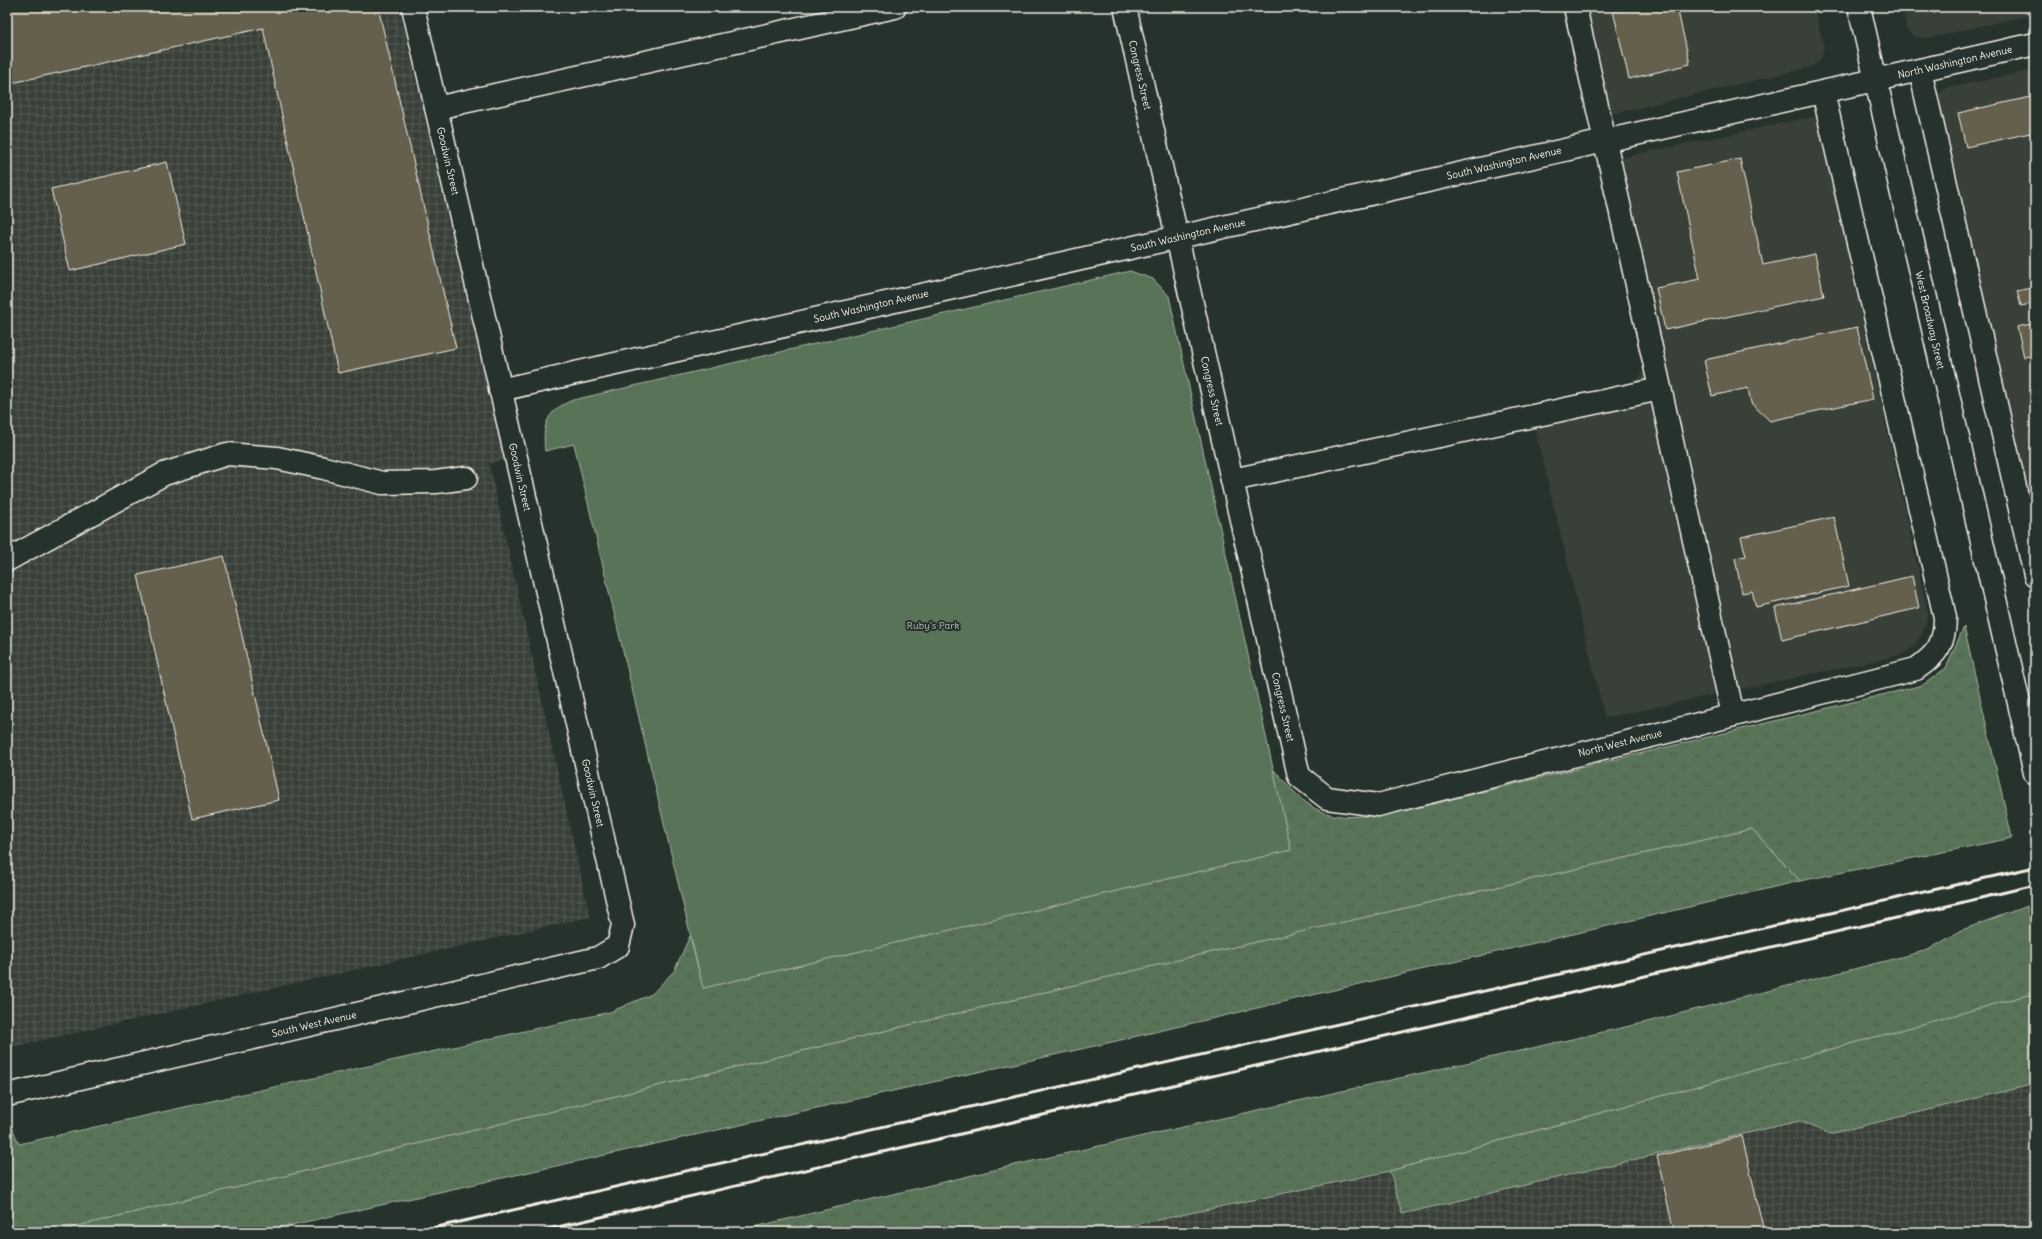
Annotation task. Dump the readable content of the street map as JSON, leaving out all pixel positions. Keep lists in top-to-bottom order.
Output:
{
  "streets": {
    "street": [
      "North Washington Avenue",
      "Congress Street",
      "Goodwin Street",
      "South Washington Avenue",
      "West Broadway Street",
      "North West Avenue",
      "South West Avenue"
    ]
  },
  "crossings": [
    ["North Washington Avenue", "South Washington Avenue"],
    ["North Washington Avenue", "West Broadway Street"],
    ["Congress Street", "South Washington Avenue"],
    ["Congress Street", "North West Avenue"],
    ["Goodwin Street", "South Washington Avenue"],
    ["Goodwin Street", "South West Avenue"],
    ["South Washington Avenue", "West Broadway Street"],
    ["South Washington Avenue", "North West Avenue"]
  ],
  "parks": ["Ruby's Park"]
}
